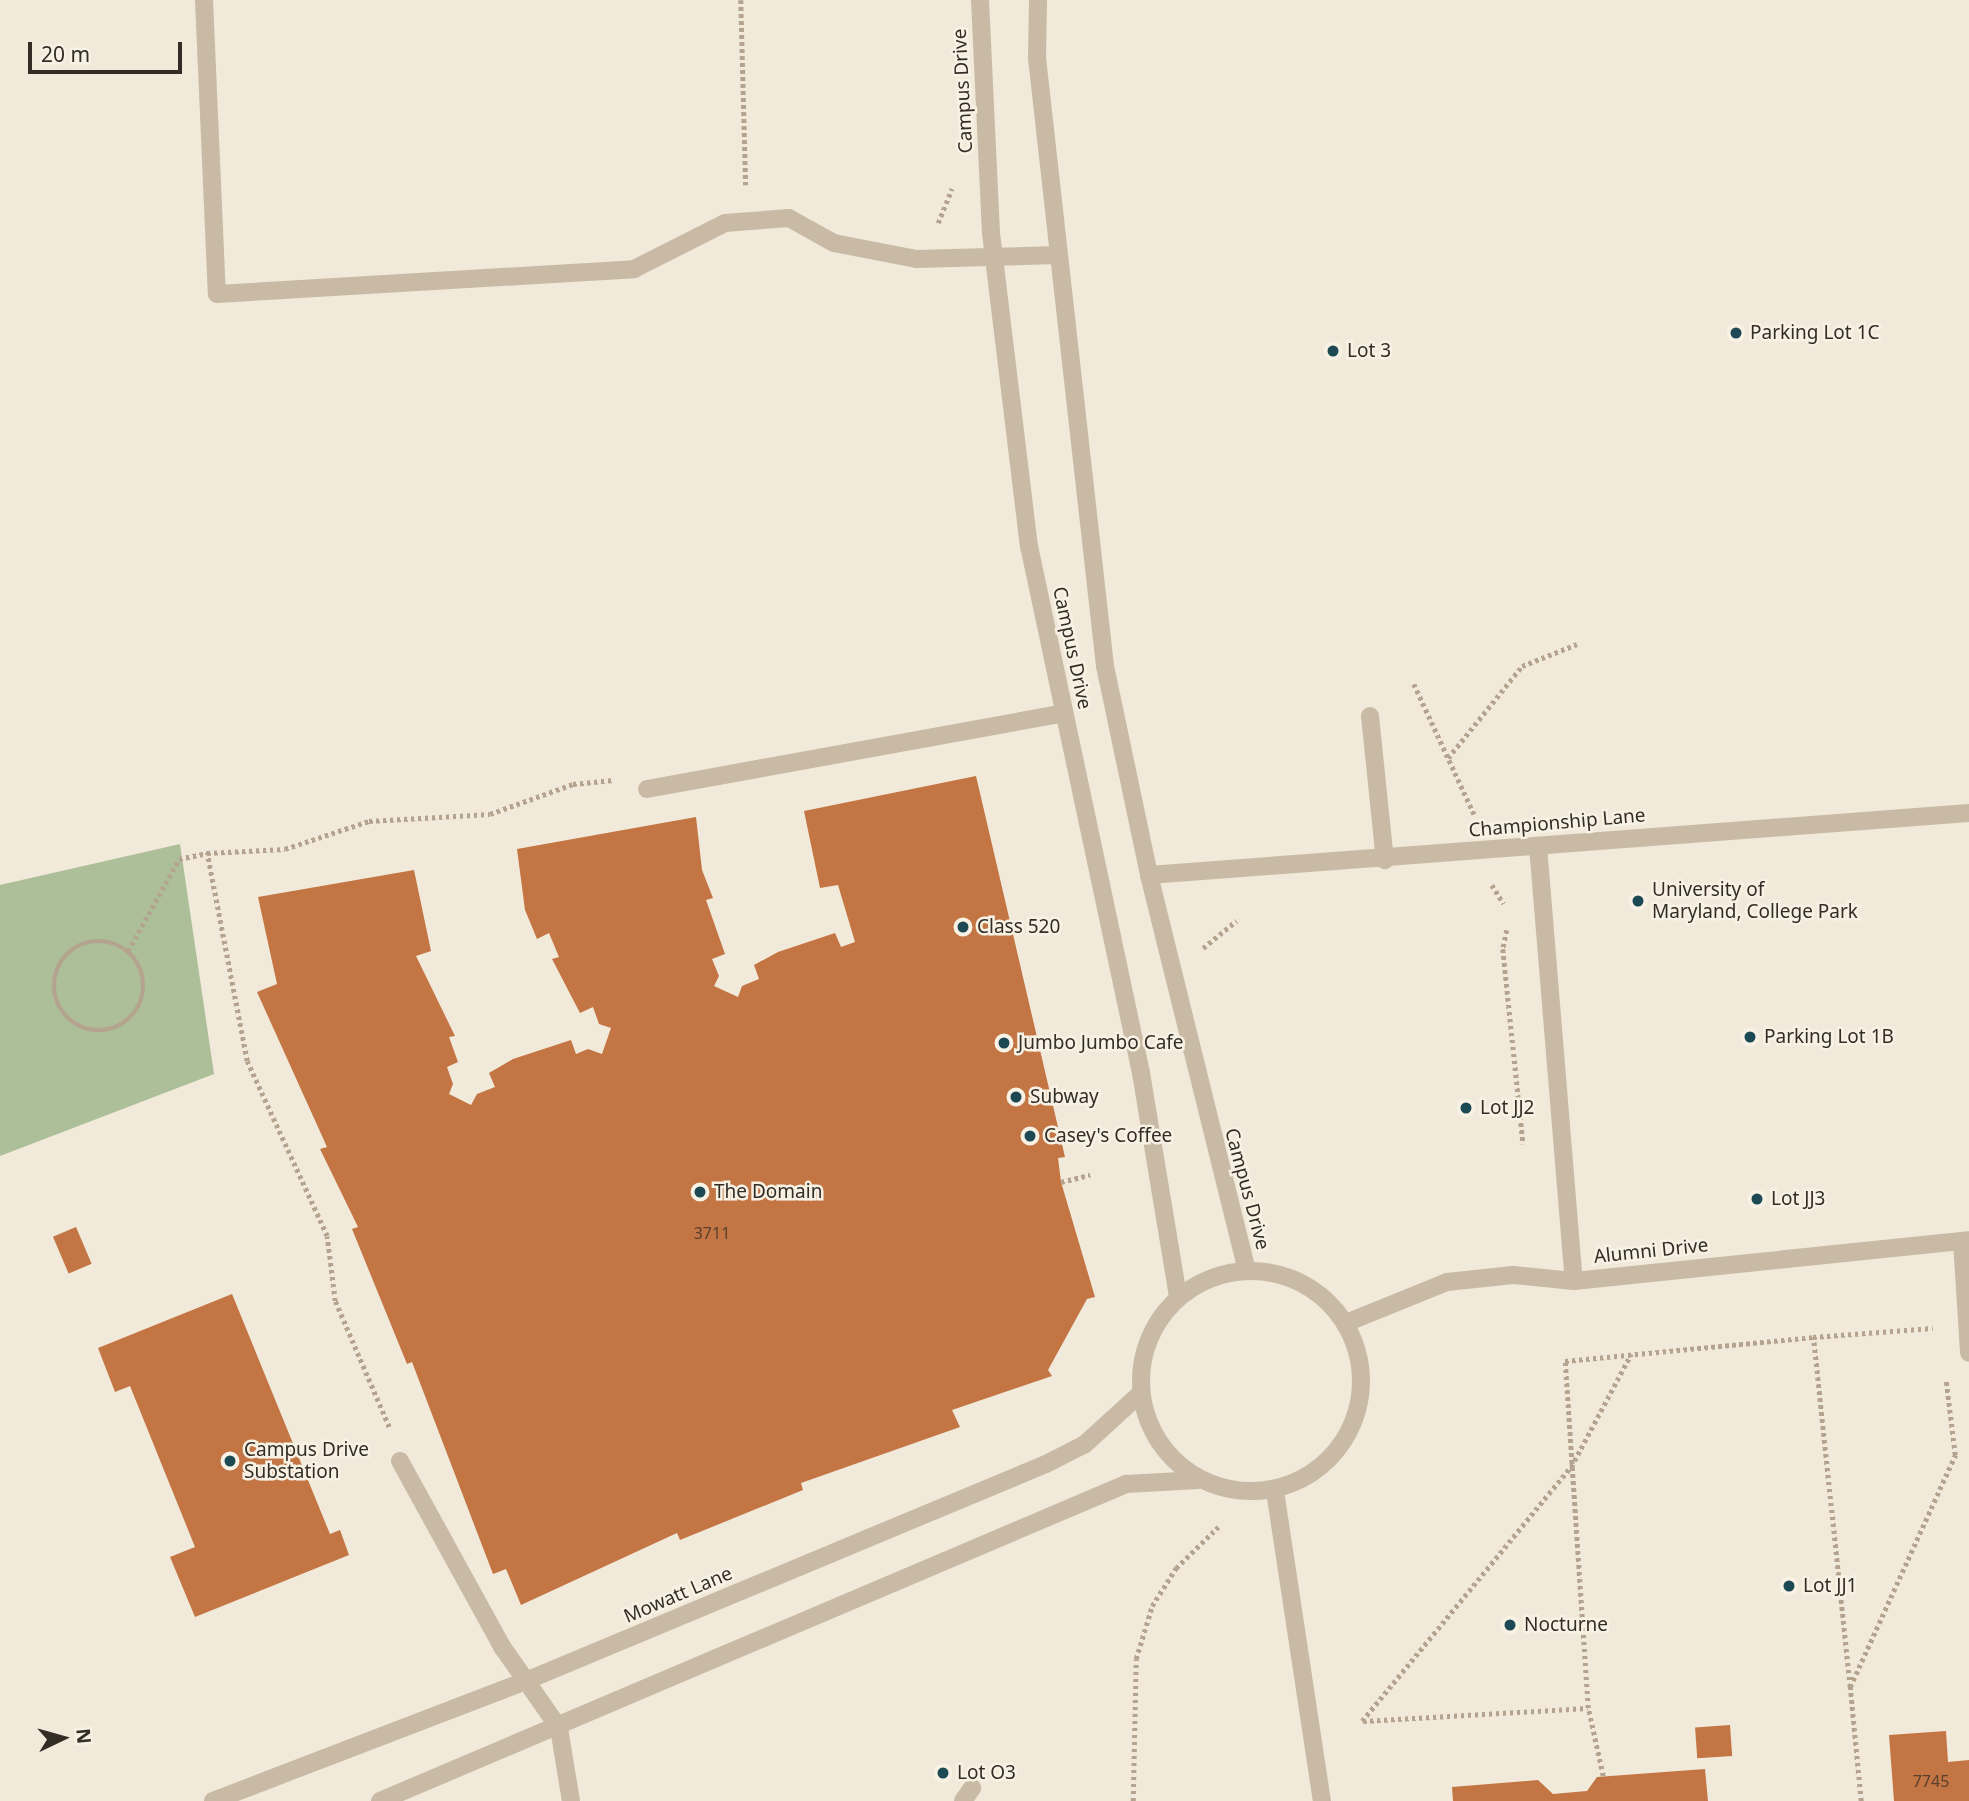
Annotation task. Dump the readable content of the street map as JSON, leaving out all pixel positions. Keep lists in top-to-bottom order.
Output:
{
  "streets": {
    "street": [
      "Campus Drive",
      "Championship Lane",
      "Alumni Drive",
      "Mowatt Lane"
    ]
  },
  "crossings": [
    ["Campus Drive", "Championship Lane"],
    ["Campus Drive", "Alumni Drive"],
    ["Campus Drive", "Mowatt Lane"],
    ["Alumni Drive", "Mowatt Lane"]
  ],
  "places": [
    "Parking Lot 1C",
    "Lot 3",
    "University of Maryland, College Park",
    "Class 520",
    "Parking Lot 1B",
    "Jumbo Jumbo Cafe",
    "Subway",
    "Lot JJ2",
    "Casey's Coffee",
    "The Domain",
    "Lot JJ3",
    "Campus Drive Substation",
    "Lot JJ1",
    "Nocturne",
    "Lot O3"
  ],
  "house_numbers": ["3711", "7745"],
  "scale_bar": "20 m",
  "north": "right"
}
